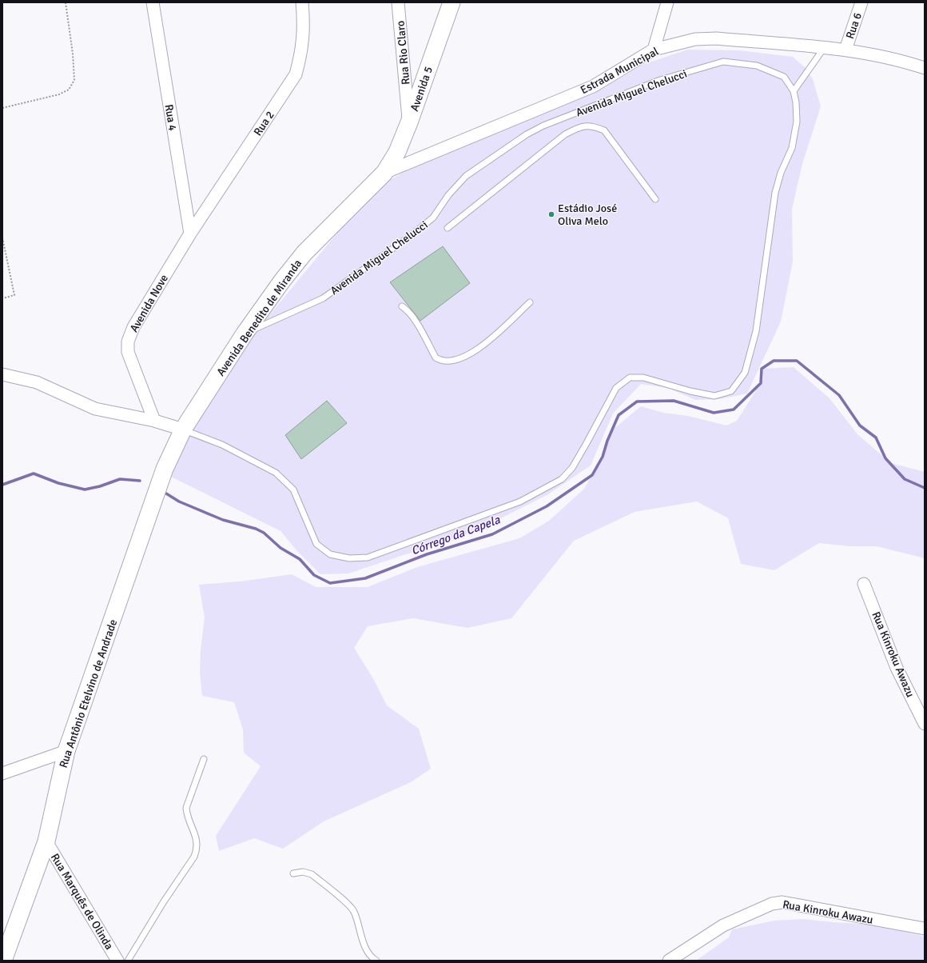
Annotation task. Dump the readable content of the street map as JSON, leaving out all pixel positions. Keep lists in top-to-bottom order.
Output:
{
  "streets": {
    "street": [
      "Rua 6",
      "Rua Rio Claro",
      "Estrada Municipal",
      "Avenida 5",
      "Rua 4",
      "Rua 2",
      "Avenida Nove",
      "Avenida Benedito de Miranda",
      "Rua Kinroku Awazu",
      "Rua Antônio Etelvino de Andrade",
      "Rua Marquês de Olinda"
    ],
    "lane": ["Avenida Miguel Chelucci"]
  },
  "crossings": [
    ["Rua 6", "Estrada Municipal"],
    ["Rua Rio Claro", "Avenida 5"],
    ["Estrada Municipal", "Avenida 5"],
    ["Estrada Municipal", "Avenida Benedito de Miranda"],
    ["Avenida 5", "Avenida Benedito de Miranda"],
    ["Avenida Miguel Chelucci", "Avenida Benedito de Miranda"],
    ["Rua 4", "Rua 2"],
    ["Rua 4", "Avenida Nove"],
    ["Rua 2", "Avenida Nove"],
    ["Avenida Benedito de Miranda", "Rua Antônio Etelvino de Andrade"],
    ["Rua Antônio Etelvino de Andrade", "Rua Marquês de Olinda"]
  ],
  "water": ["Córrego da Capela"],
  "places": ["Estádio José Oliva Melo"]
}
